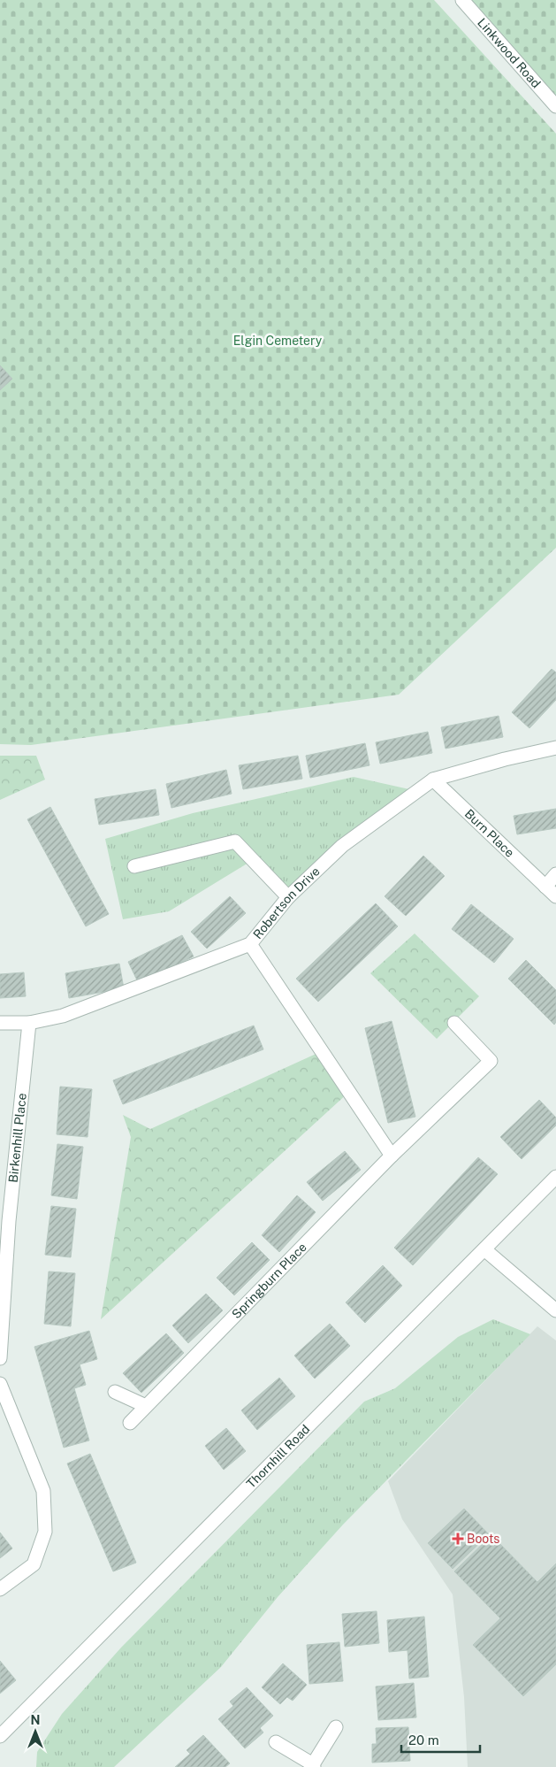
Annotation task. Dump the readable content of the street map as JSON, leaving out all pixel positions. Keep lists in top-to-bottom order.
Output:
{
  "streets": {
    "street": [
      "Linkwood Road",
      "Burn Place",
      "Robertson Drive",
      "Birkenhill Place",
      "Springburn Place",
      "Thornhill Road"
    ]
  },
  "crossings": [
    ["Burn Place", "Robertson Drive"],
    ["Robertson Drive", "Birkenhill Place"]
  ],
  "parks": ["Elgin Cemetery"],
  "places": {
    "health": ["Boots"]
  },
  "scale_bar": "20 m",
  "north": "top"
}
